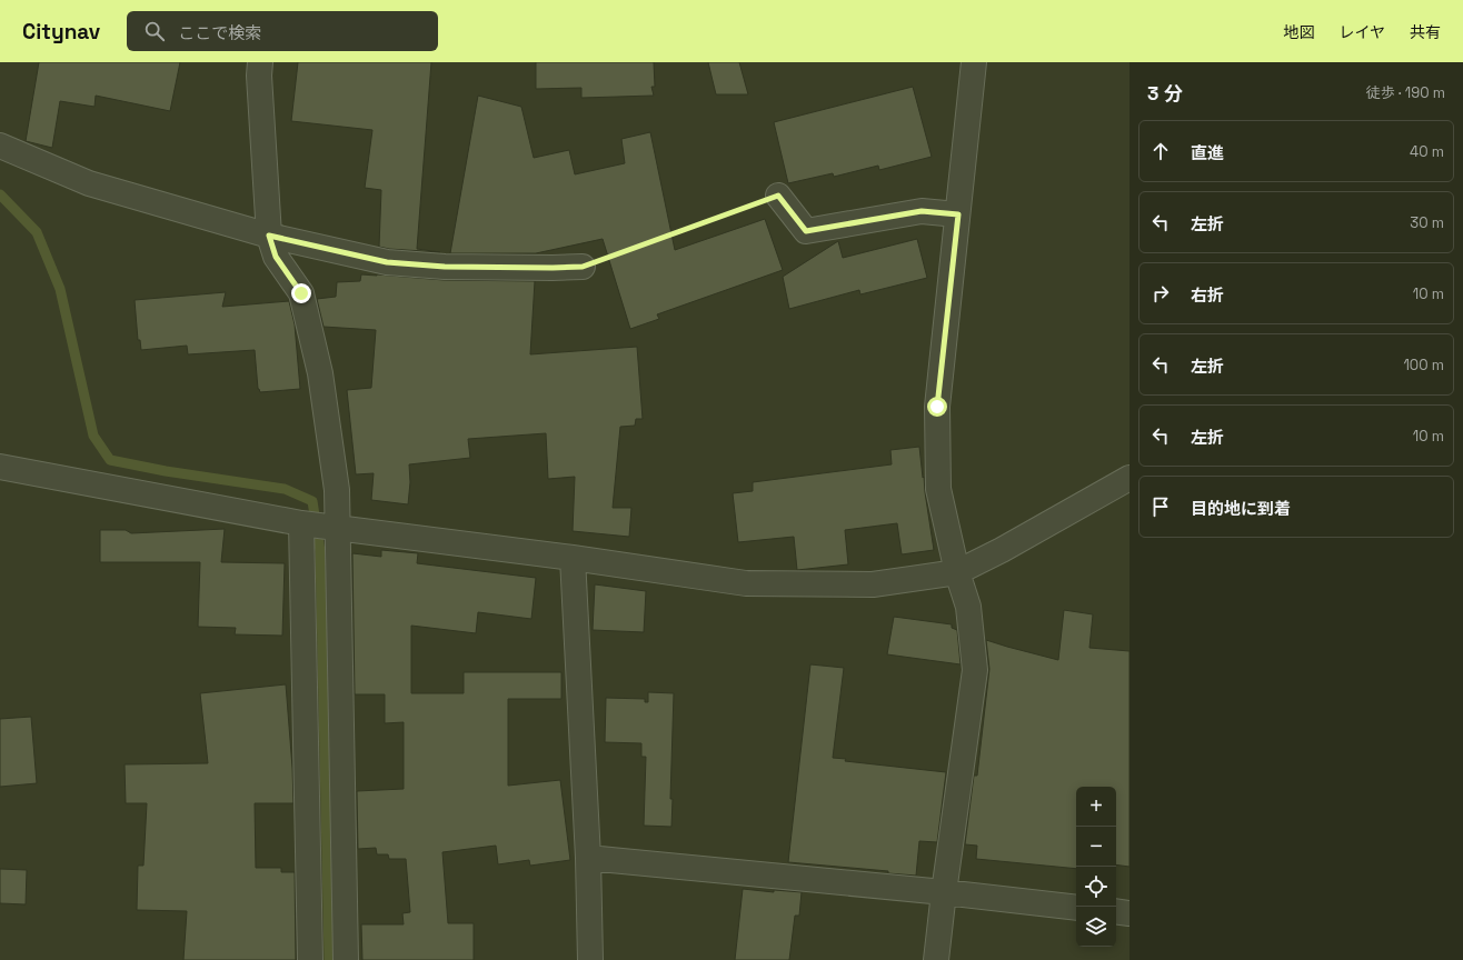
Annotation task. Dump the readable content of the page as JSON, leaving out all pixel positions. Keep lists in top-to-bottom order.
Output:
{
  "page": {
    "header": "Citynav",
    "search": "ここで検索",
    "nav": ["地図", "レイヤ", "共有"],
    "heading": ["3 分", "徒歩 · 190 m"],
    "list": [
      ["直進", "40 m"],
      ["左折", "30 m"],
      ["右折", "10 m"],
      ["左折", "100 m"],
      ["左折", "10 m"],
      "目的地に到着"
    ],
    "map_buttons": ["+", "−"]
  }
}
